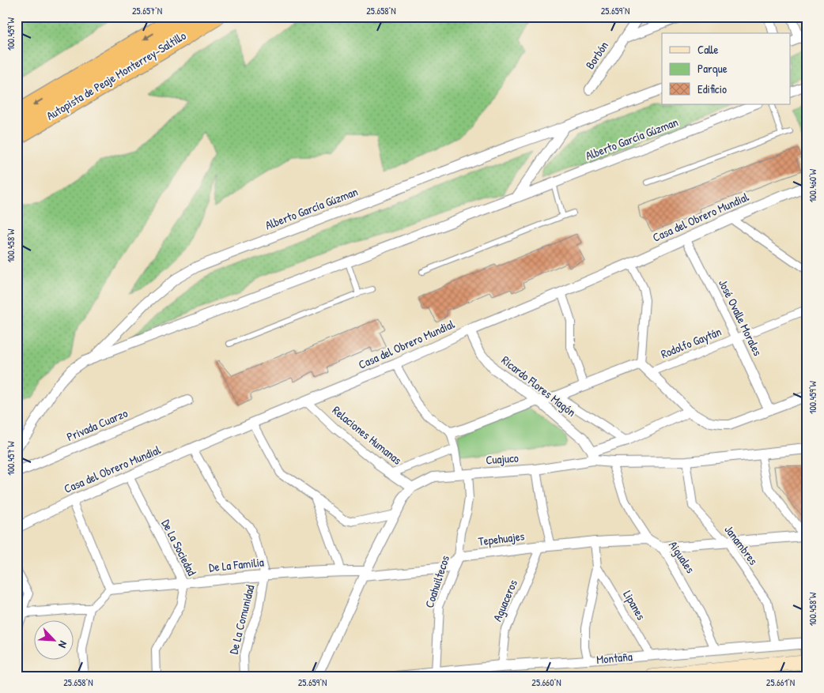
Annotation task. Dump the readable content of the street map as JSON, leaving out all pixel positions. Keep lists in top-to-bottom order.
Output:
{
  "streets": {
    "highway": ["Autopista de Peaje Monterrey-Saltillo"],
    "street": [
      "Borbón",
      "Alberto García Gúzman",
      "Casa del Obrero Mundial",
      "José Ovalle Morales",
      "Rodolfo Gaytán",
      "Ricardo Flores Magón",
      "Privada Cuarzo",
      "Relaciones Humanas",
      "Cuajuco",
      "Tepehuajes",
      "Janambres",
      "De La Sociedad",
      "Aiguales",
      "De La Familia",
      "Coahuiltecos",
      "Aguaceros",
      "Lipanes",
      "De La Comunidad",
      "Montaña"
    ]
  },
  "crossings": [
    ["Casa del Obrero Mundial", "José Ovalle Morales"],
    ["Casa del Obrero Mundial", "Ricardo Flores Magón"],
    ["Casa del Obrero Mundial", "Relaciones Humanas"],
    ["Casa del Obrero Mundial", "De La Sociedad"],
    ["Casa del Obrero Mundial", "De La Comunidad"],
    ["José Ovalle Morales", "Rodolfo Gaytán"],
    ["Ricardo Flores Magón", "Cuajuco"],
    ["Relaciones Humanas", "Cuajuco"],
    ["Cuajuco", "Tepehuajes"],
    ["Cuajuco", "Janambres"],
    ["Cuajuco", "Aiguales"],
    ["Cuajuco", "De La Familia"],
    ["Cuajuco", "Coahuiltecos"],
    ["Tepehuajes", "Aiguales"],
    ["Tepehuajes", "De La Familia"],
    ["Tepehuajes", "Coahuiltecos"],
    ["Tepehuajes", "Aguaceros"],
    ["Tepehuajes", "Lipanes"],
    ["Janambres", "Montaña"],
    ["De La Sociedad", "De La Familia"],
    ["Aiguales", "Montaña"],
    ["De La Familia", "De La Comunidad"],
    ["Coahuiltecos", "Montaña"],
    ["Aguaceros", "Montaña"],
    ["Lipanes", "Montaña"]
  ],
  "legend": ["Calle", "Parque", "Edificio"],
  "north": "bottom right",
  "coordinates": [
    "25.657°N",
    "25.658°N",
    "25.659°N",
    "100.459°W",
    "100.460°W",
    "100.458°W",
    "100.457°W",
    "25.660°N",
    "25.661°N"
  ]
}
